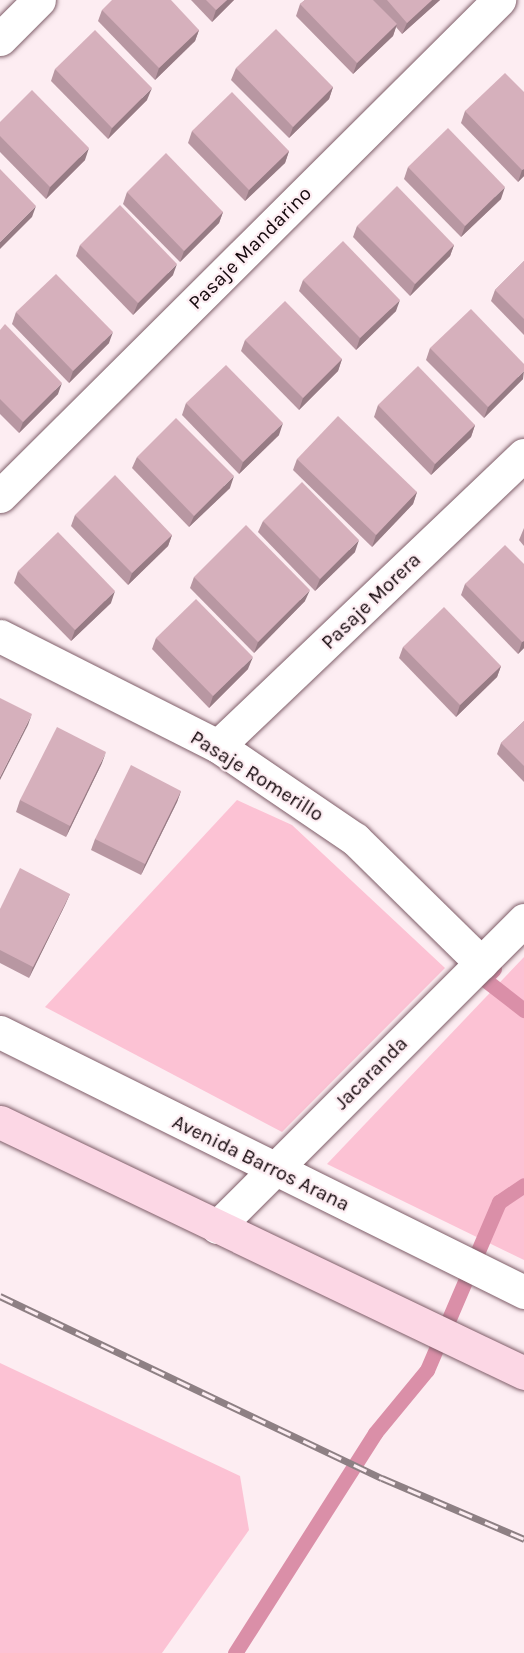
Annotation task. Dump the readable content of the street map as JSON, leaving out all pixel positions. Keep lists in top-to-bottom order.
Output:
{
  "streets": {
    "street": [
      "Pasaje Mandarino",
      "Pasaje Morera",
      "Pasaje Romerillo",
      "Jacaranda",
      "Avenida Barros Arana"
    ]
  },
  "crossings": [
    ["Pasaje Morera", "Pasaje Romerillo"],
    ["Pasaje Romerillo", "Jacaranda"],
    ["Jacaranda", "Avenida Barros Arana"]
  ]
}
